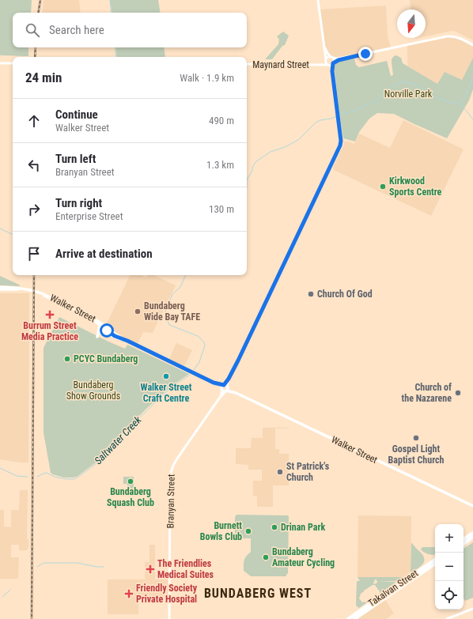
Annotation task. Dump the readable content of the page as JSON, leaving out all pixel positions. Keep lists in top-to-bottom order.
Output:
{
  "streets": {
    "highway": ["Takalvan Street"],
    "main road": ["Walker Street"],
    "street": ["Maynard Street", "Branyan Street"]
  },
  "crossings": [
    ["Walker Street", "Branyan Street"]
  ],
  "districts": ["BUNDABERG WEST"],
  "water": ["Saltwater Creek"],
  "parks": ["Norville Park", "Bundaberg Show Grounds"],
  "places": {
    "other": [
      "Kirkwood Sports Centre",
      "Church Of God",
      "Bundaberg Wide Bay TAFE",
      "PCYC Bundaberg",
      "Walker Street Craft Centre",
      "Church of the Nazarene",
      "Gospel Light Baptist Church",
      "St Patrick's Church",
      "Bundaberg Squash Club",
      "Drinan Park",
      "Burnett Bowls Club",
      "Bundaberg Amateur Cycling"
    ],
    "health": ["Burrum Street Media Practice", "The Friendlies Medical Suites", "Friendly Society Private Hospital"]
  },
  "north": "bottom",
  "page": {
    "search": "Search here",
    "heading": ["24 min", "Walk · 1.9 km"],
    "list": [
      ["Continue", "Walker Street", "490 m"],
      ["Turn left", "Branyan Street", "1.3 km"],
      ["Turn right", "Enterprise Street", "130 m"],
      "Arrive at destination"
    ],
    "map_buttons": ["+", "−"]
  }
}
